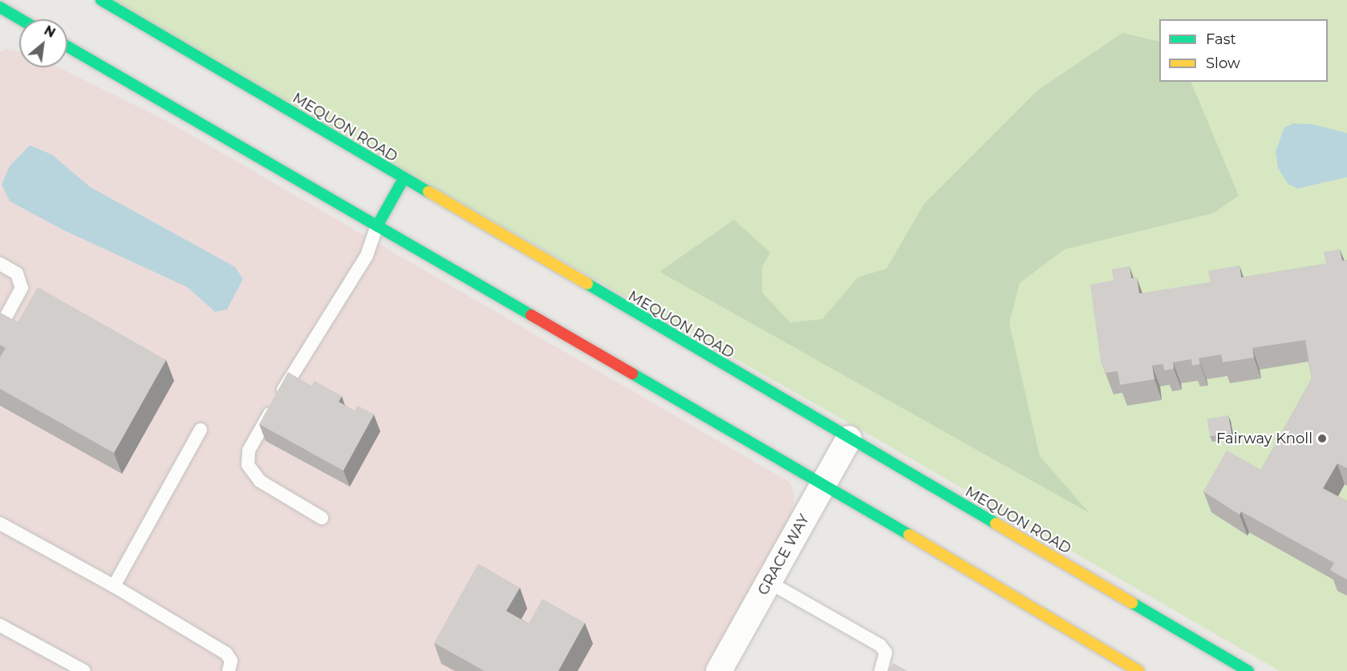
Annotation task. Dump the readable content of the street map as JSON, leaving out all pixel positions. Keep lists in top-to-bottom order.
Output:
{
  "streets": {
    "main road": ["MEQUON ROAD"],
    "street": ["GRACE WAY"]
  },
  "crossings": [
    ["MEQUON ROAD", "GRACE WAY"]
  ],
  "places": ["Fairway Knoll"],
  "legend": ["Fast", "Slow"],
  "north": "top right"
}
